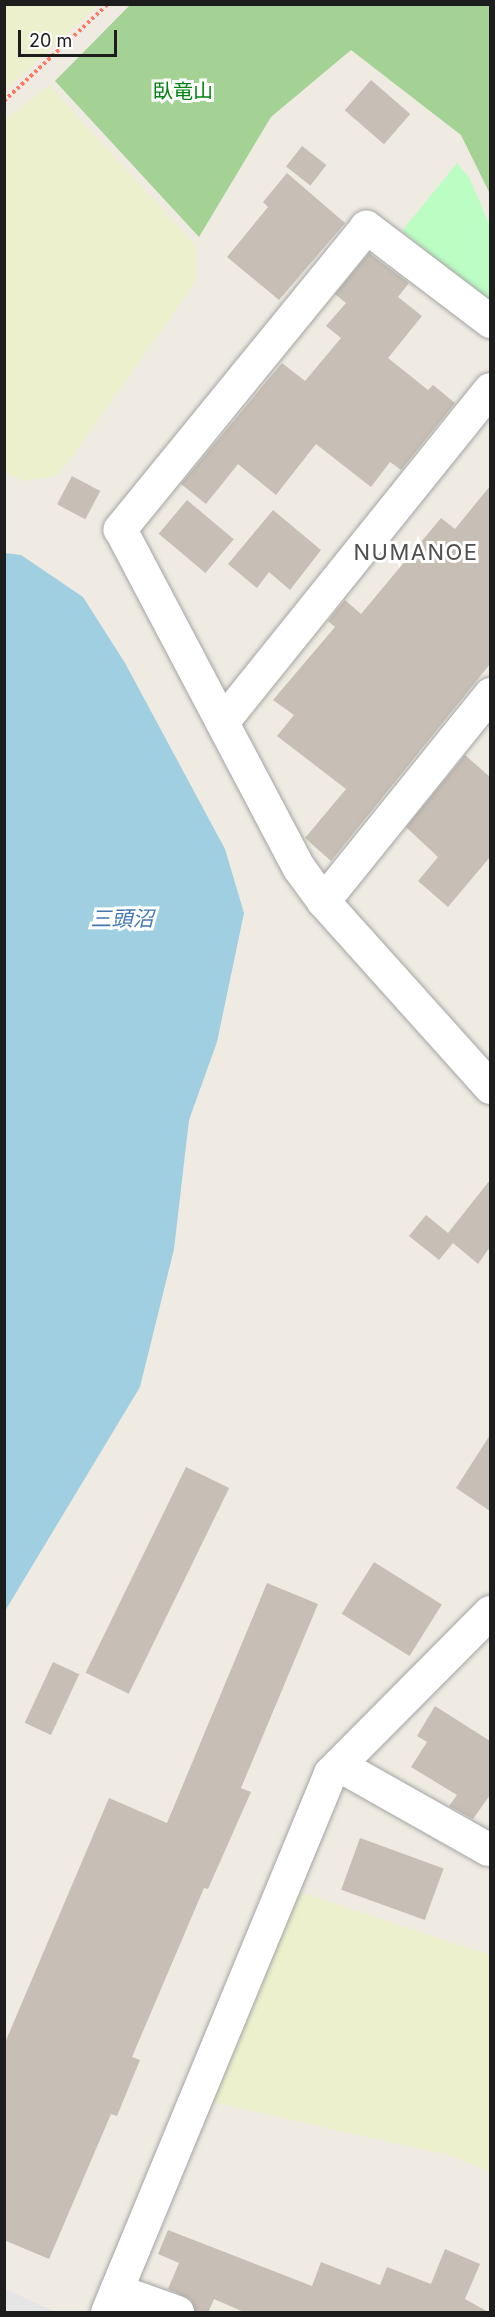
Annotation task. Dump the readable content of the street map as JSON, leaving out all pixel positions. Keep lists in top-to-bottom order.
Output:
{
  "districts": ["NUMANOE"],
  "water": ["三頭沼"],
  "parks": ["臥竜山"],
  "scale_bar": "20 m"
}
